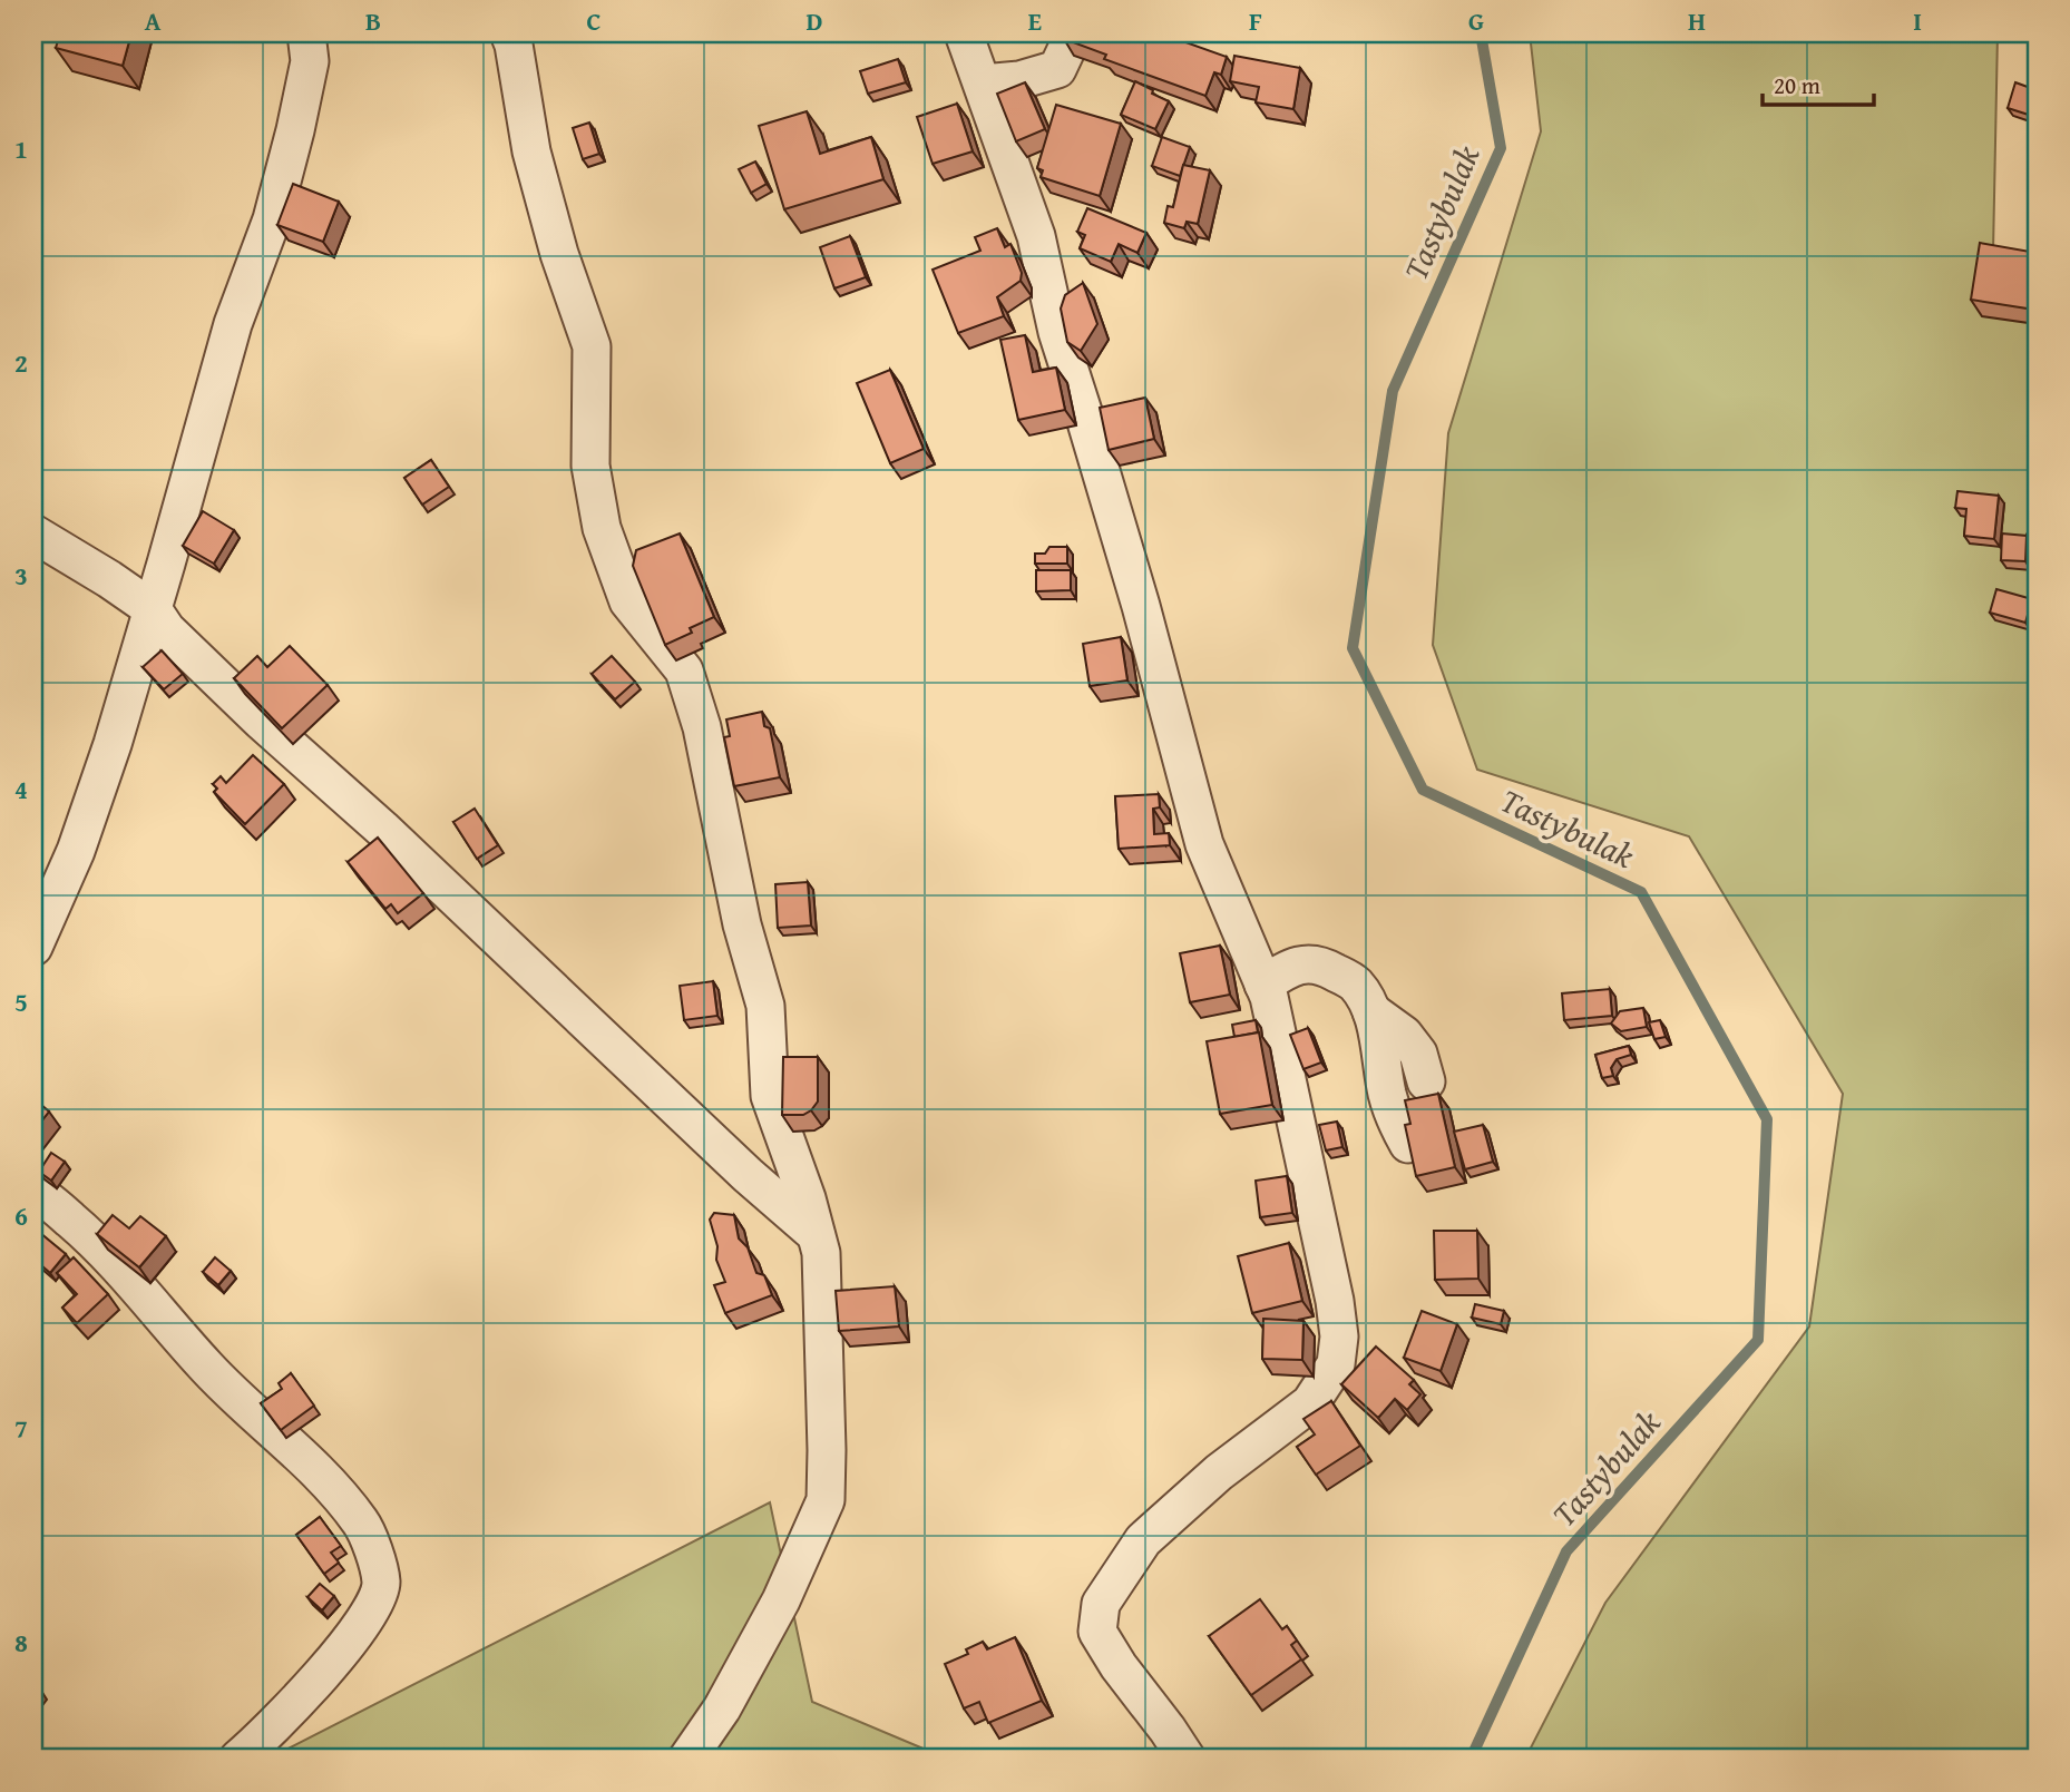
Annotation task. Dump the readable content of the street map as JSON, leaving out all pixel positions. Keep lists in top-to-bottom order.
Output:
{
  "water": ["Tastybulak"],
  "scale_bar": "20 m",
  "grid": {
    "columns": [
      "A",
      "B",
      "C",
      "D",
      "E",
      "F",
      "G",
      "H",
      "I"
    ],
    "rows": [
      "1",
      "2",
      "3",
      "4",
      "5",
      "6",
      "7",
      "8"
    ]
  }
}
